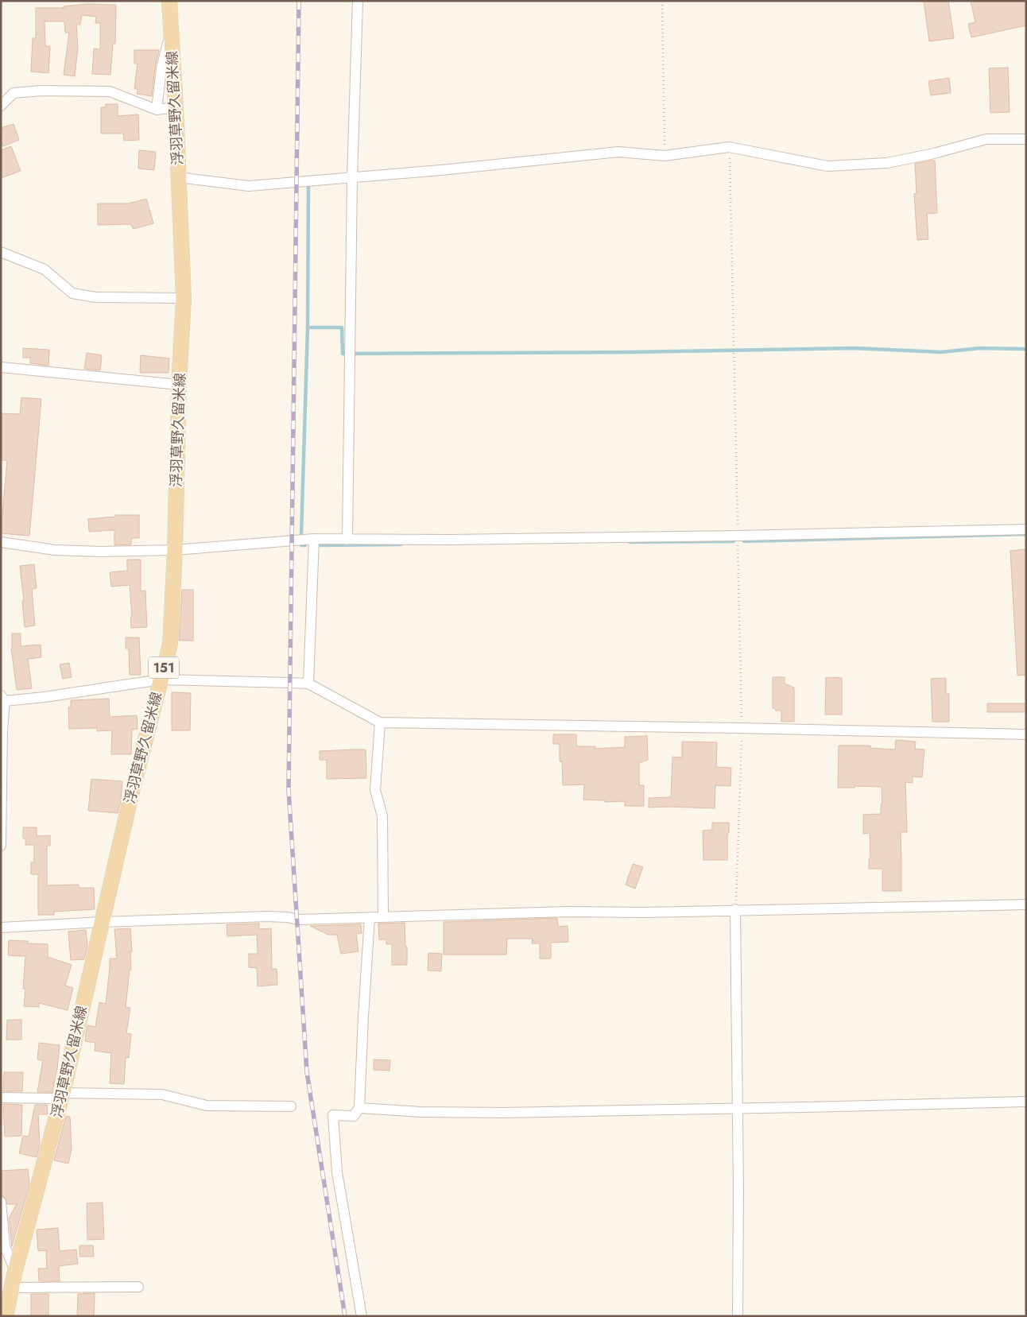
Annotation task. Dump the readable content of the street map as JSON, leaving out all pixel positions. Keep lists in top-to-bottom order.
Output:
{
  "streets": {
    "main road": ["浮羽草野久留米線", "151"]
  }
}
